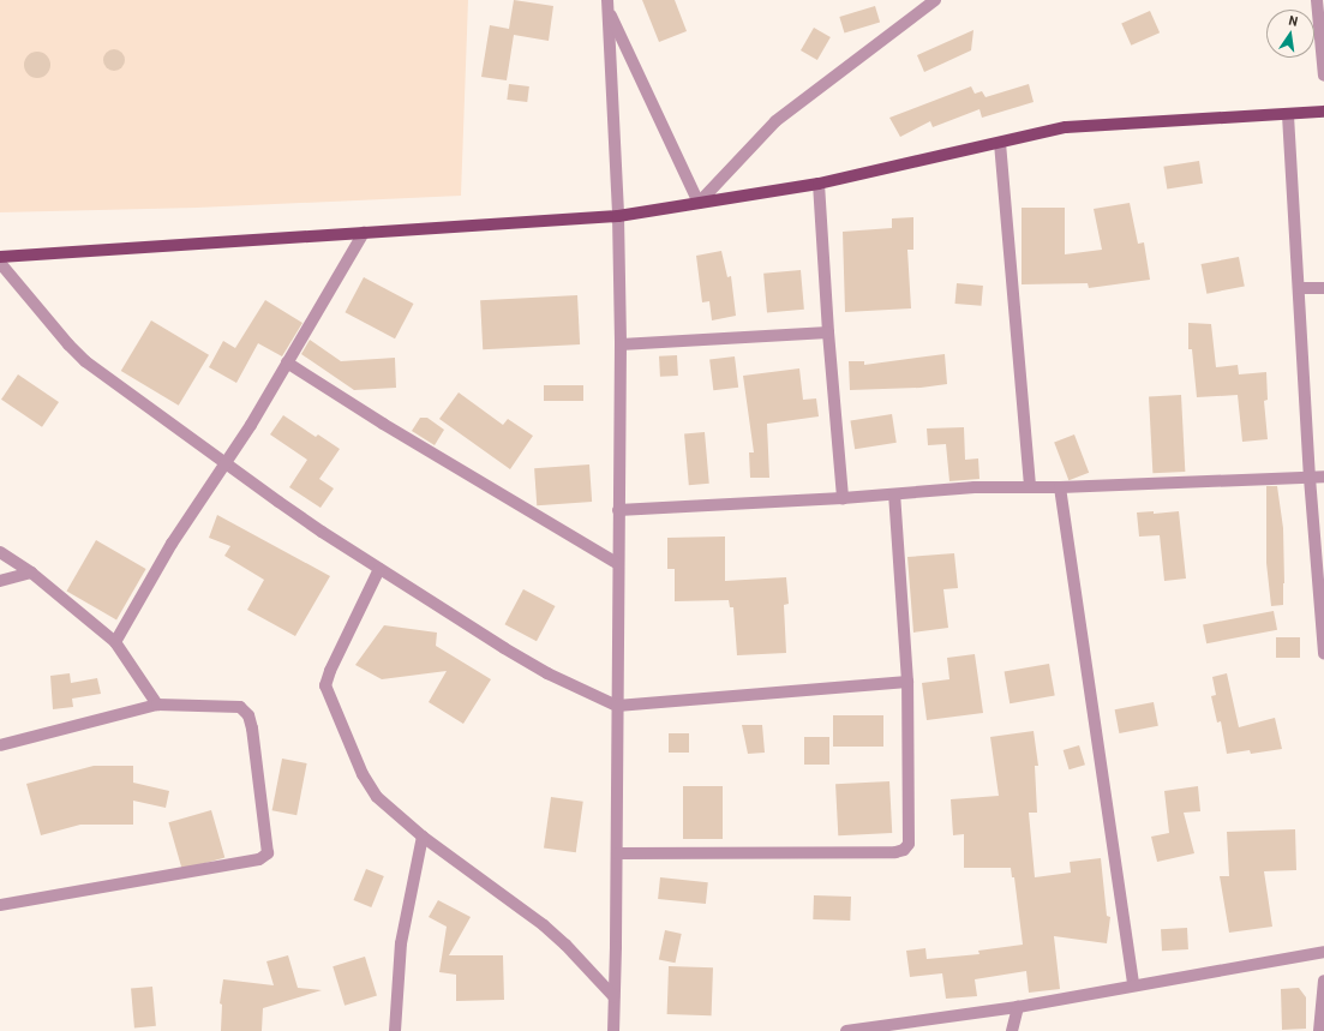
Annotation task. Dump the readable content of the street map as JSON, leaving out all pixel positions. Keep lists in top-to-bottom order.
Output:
{
  "north": "top"
}
